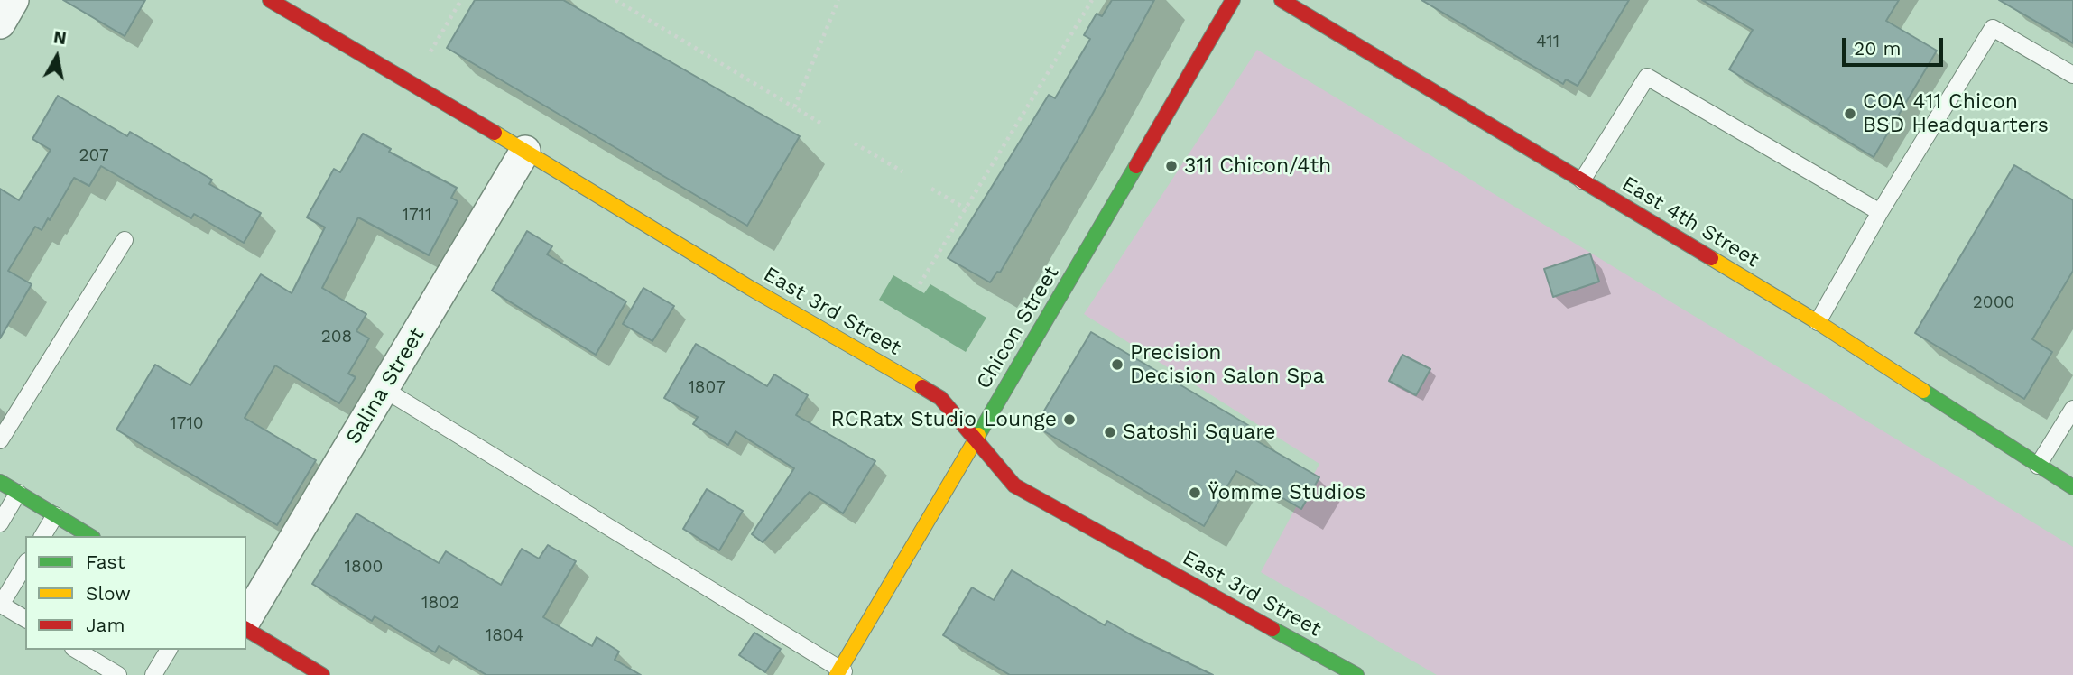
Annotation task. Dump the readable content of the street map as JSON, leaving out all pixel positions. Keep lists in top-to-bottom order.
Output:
{
  "streets": {
    "street": [
      "East 4th Street",
      "East 3rd Street",
      "Chicon Street",
      "Salina Street"
    ]
  },
  "crossings": [
    ["East 3rd Street", "Chicon Street"],
    ["East 3rd Street", "Salina Street"]
  ],
  "places": [
    "COA 411 Chicon BSD Headquarters",
    "311 Chicon/4th",
    "Precision Decision Salon Spa",
    "RCRatx Studio Lounge",
    "Satoshi Square",
    "Ÿomme Studios"
  ],
  "house_numbers": [
    "411",
    "207",
    "1711",
    "2000",
    "208",
    "1807",
    "1710",
    "1800",
    "1802",
    "1804"
  ],
  "legend": ["Fast", "Slow", "Jam"],
  "scale_bar": "20 m",
  "north": "top"
}
